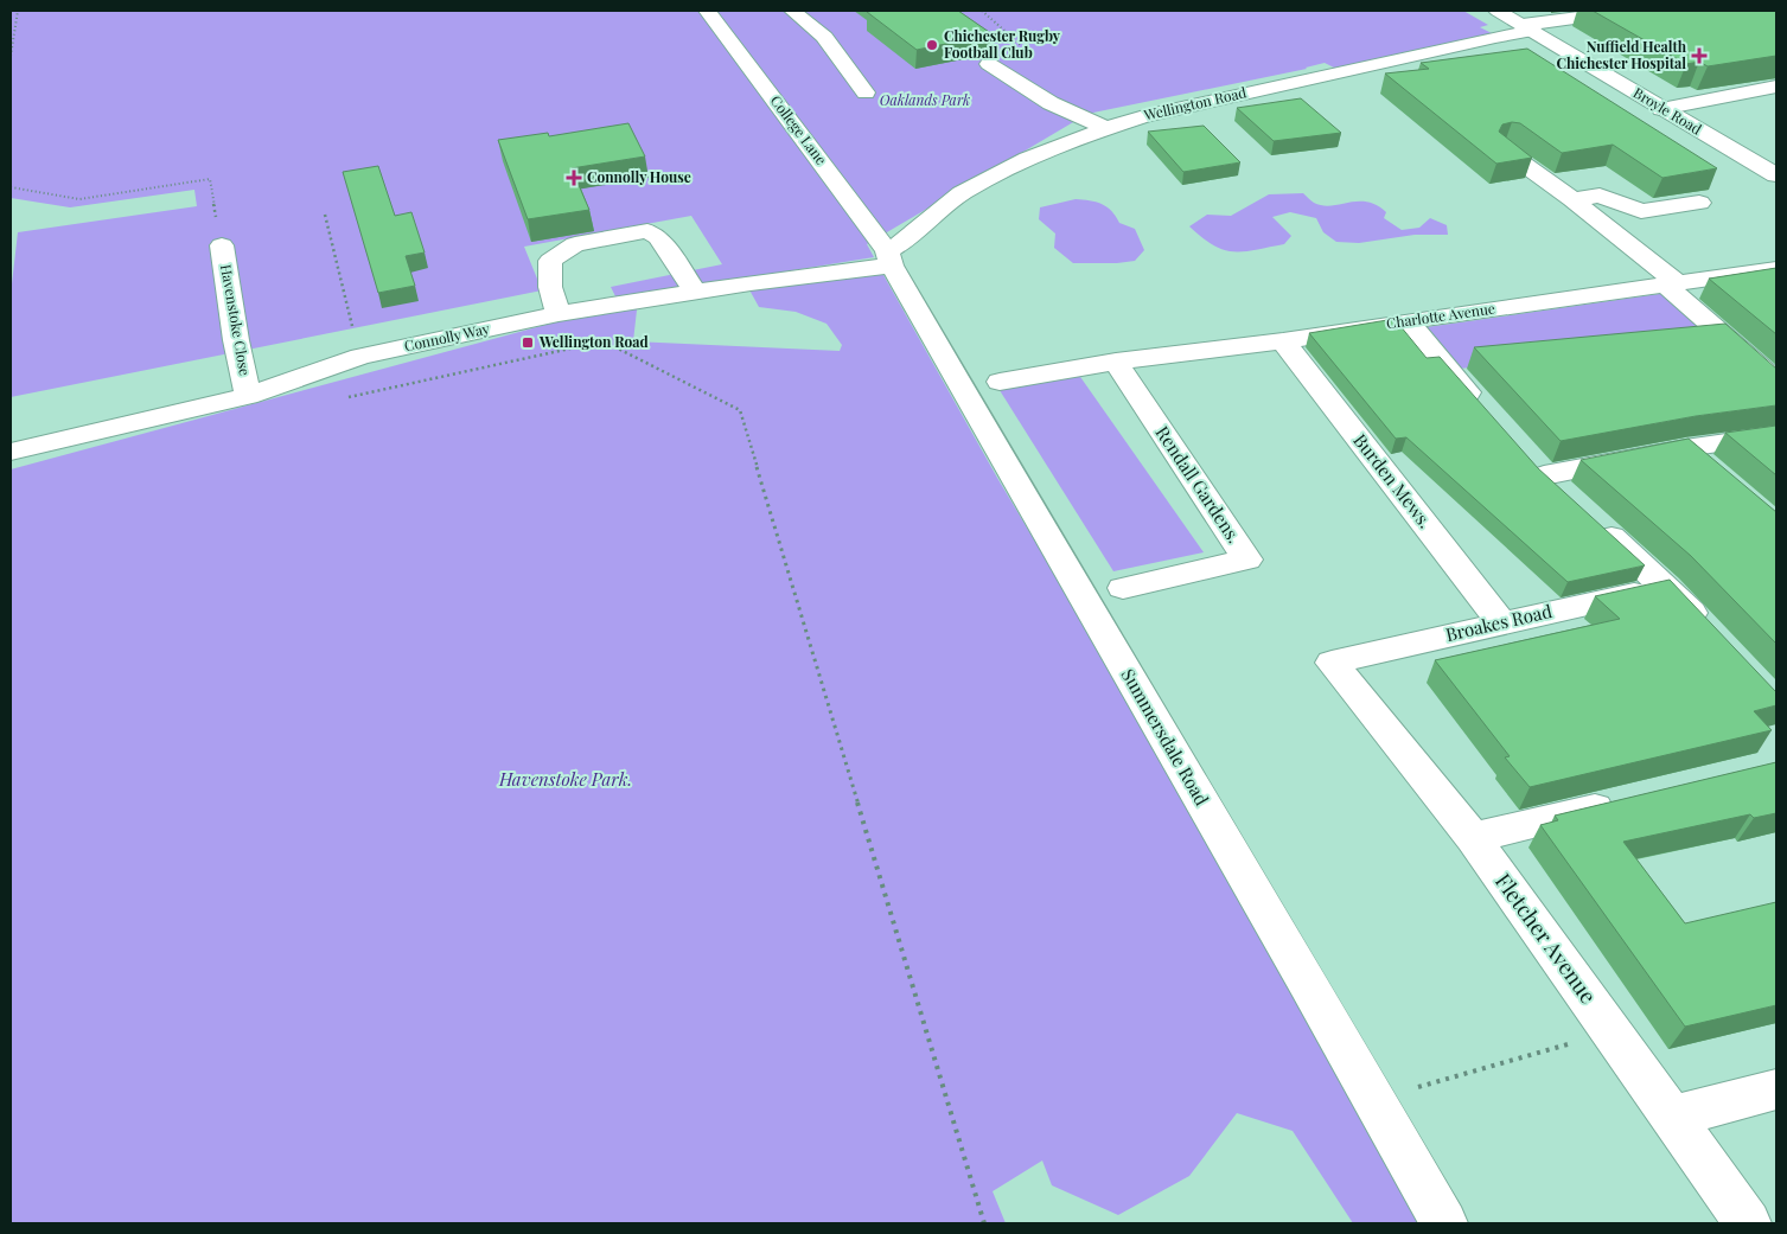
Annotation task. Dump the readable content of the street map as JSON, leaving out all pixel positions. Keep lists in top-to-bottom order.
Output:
{
  "streets": {
    "street": [
      "Wellington Road",
      "Broyle Road",
      "College Lane",
      "Charlotte Avenue",
      "Havenstoke Close",
      "Connolly Way",
      "Burden Mews.",
      "Rendall Gardens.",
      "Broakes Road",
      "Summersdale Road",
      "Fletcher Avenue"
    ]
  },
  "crossings": [
    ["Wellington Road", "Broyle Road"],
    ["Wellington Road", "College Lane"],
    ["Wellington Road", "Connolly Way"],
    ["Wellington Road", "Summersdale Road"],
    ["College Lane", "Connolly Way"],
    ["College Lane", "Summersdale Road"],
    ["Charlotte Avenue", "Burden Mews."],
    ["Charlotte Avenue", "Rendall Gardens."],
    ["Havenstoke Close", "Connolly Way"],
    ["Connolly Way", "Summersdale Road"],
    ["Burden Mews.", "Broakes Road"],
    ["Broakes Road", "Fletcher Avenue"]
  ],
  "parks": ["Oaklands Park", "Havenstoke Park."],
  "places": {
    "other": ["Chichester Rugby Football Club"],
    "health": ["Nuffield Health Chichester Hospital", "Connolly House"],
    "transit": ["Wellington Road"]
  }
}
